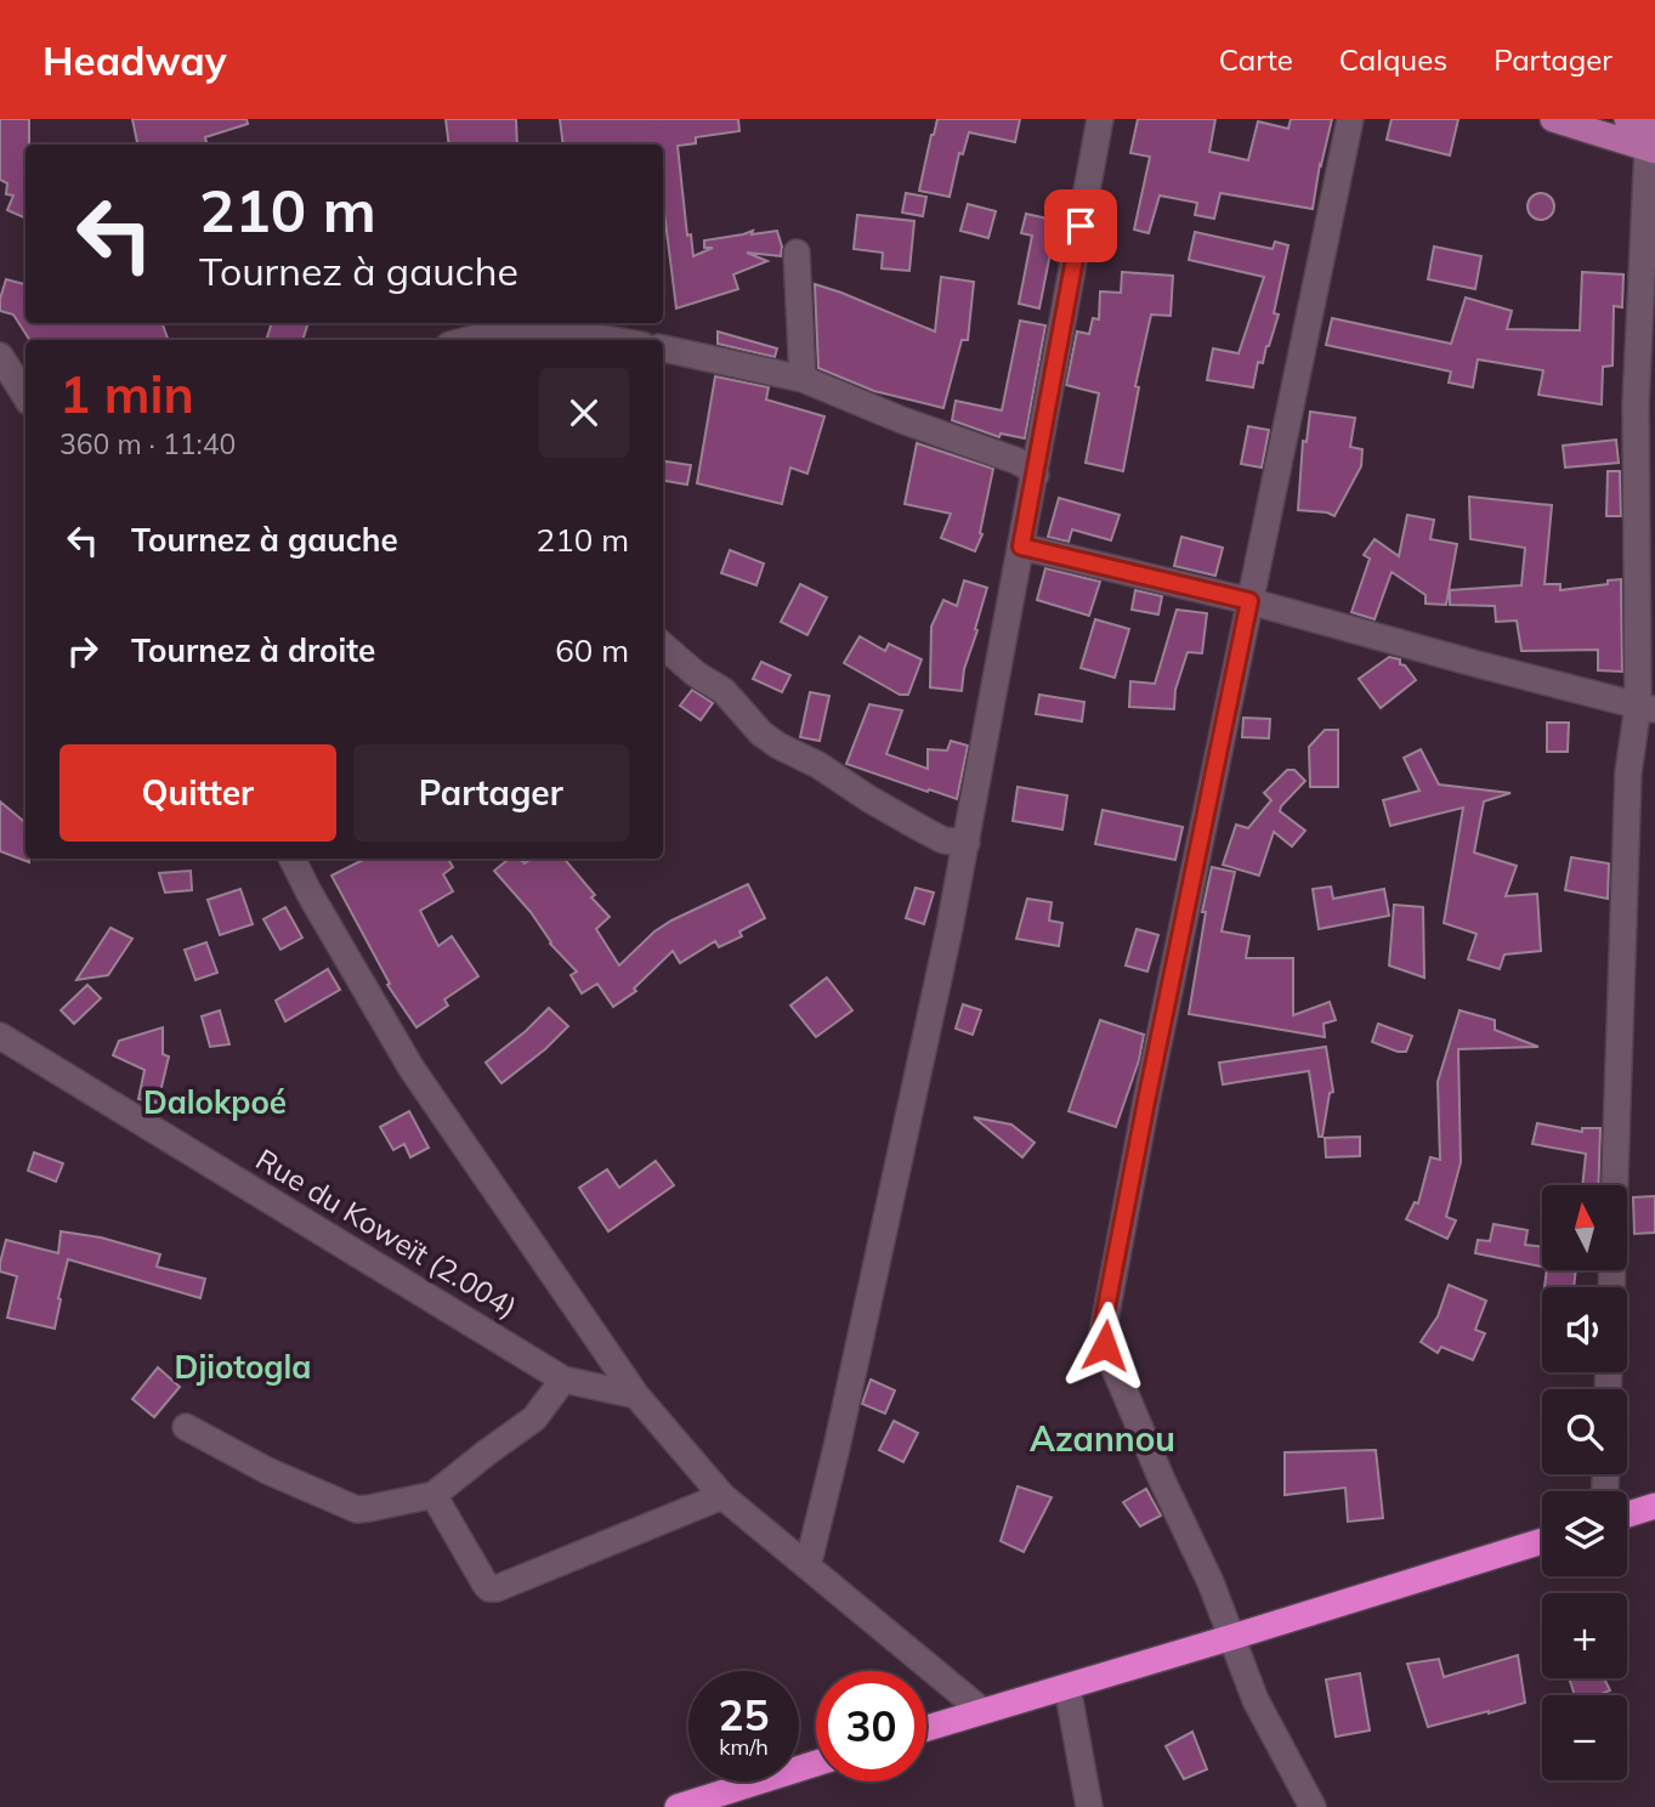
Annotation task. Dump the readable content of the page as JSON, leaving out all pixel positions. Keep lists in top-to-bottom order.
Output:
{
  "streets": {
    "street": ["Rue du Koweït (2.004)"]
  },
  "districts": ["Dalokpoé", "Djiotogla", "Azannou"],
  "north": "top",
  "page": {
    "header": "Headway",
    "nav": ["Carte", "Calques", "Partager"],
    "turn": ["210 m", "Tournez à gauche"],
    "heading": ["1 min", "360 m · 11:40"],
    "list": [
      {
        "name": "Tournez à gauche",
        "value": "210 m"
      },
      {
        "name": "Tournez à droite",
        "value": "60 m"
      }
    ],
    "buttons": ["Quitter", "Partager"],
    "map_buttons": ["+", "−"],
    "speed": "25 km/h",
    "limit": "30"
  }
}
